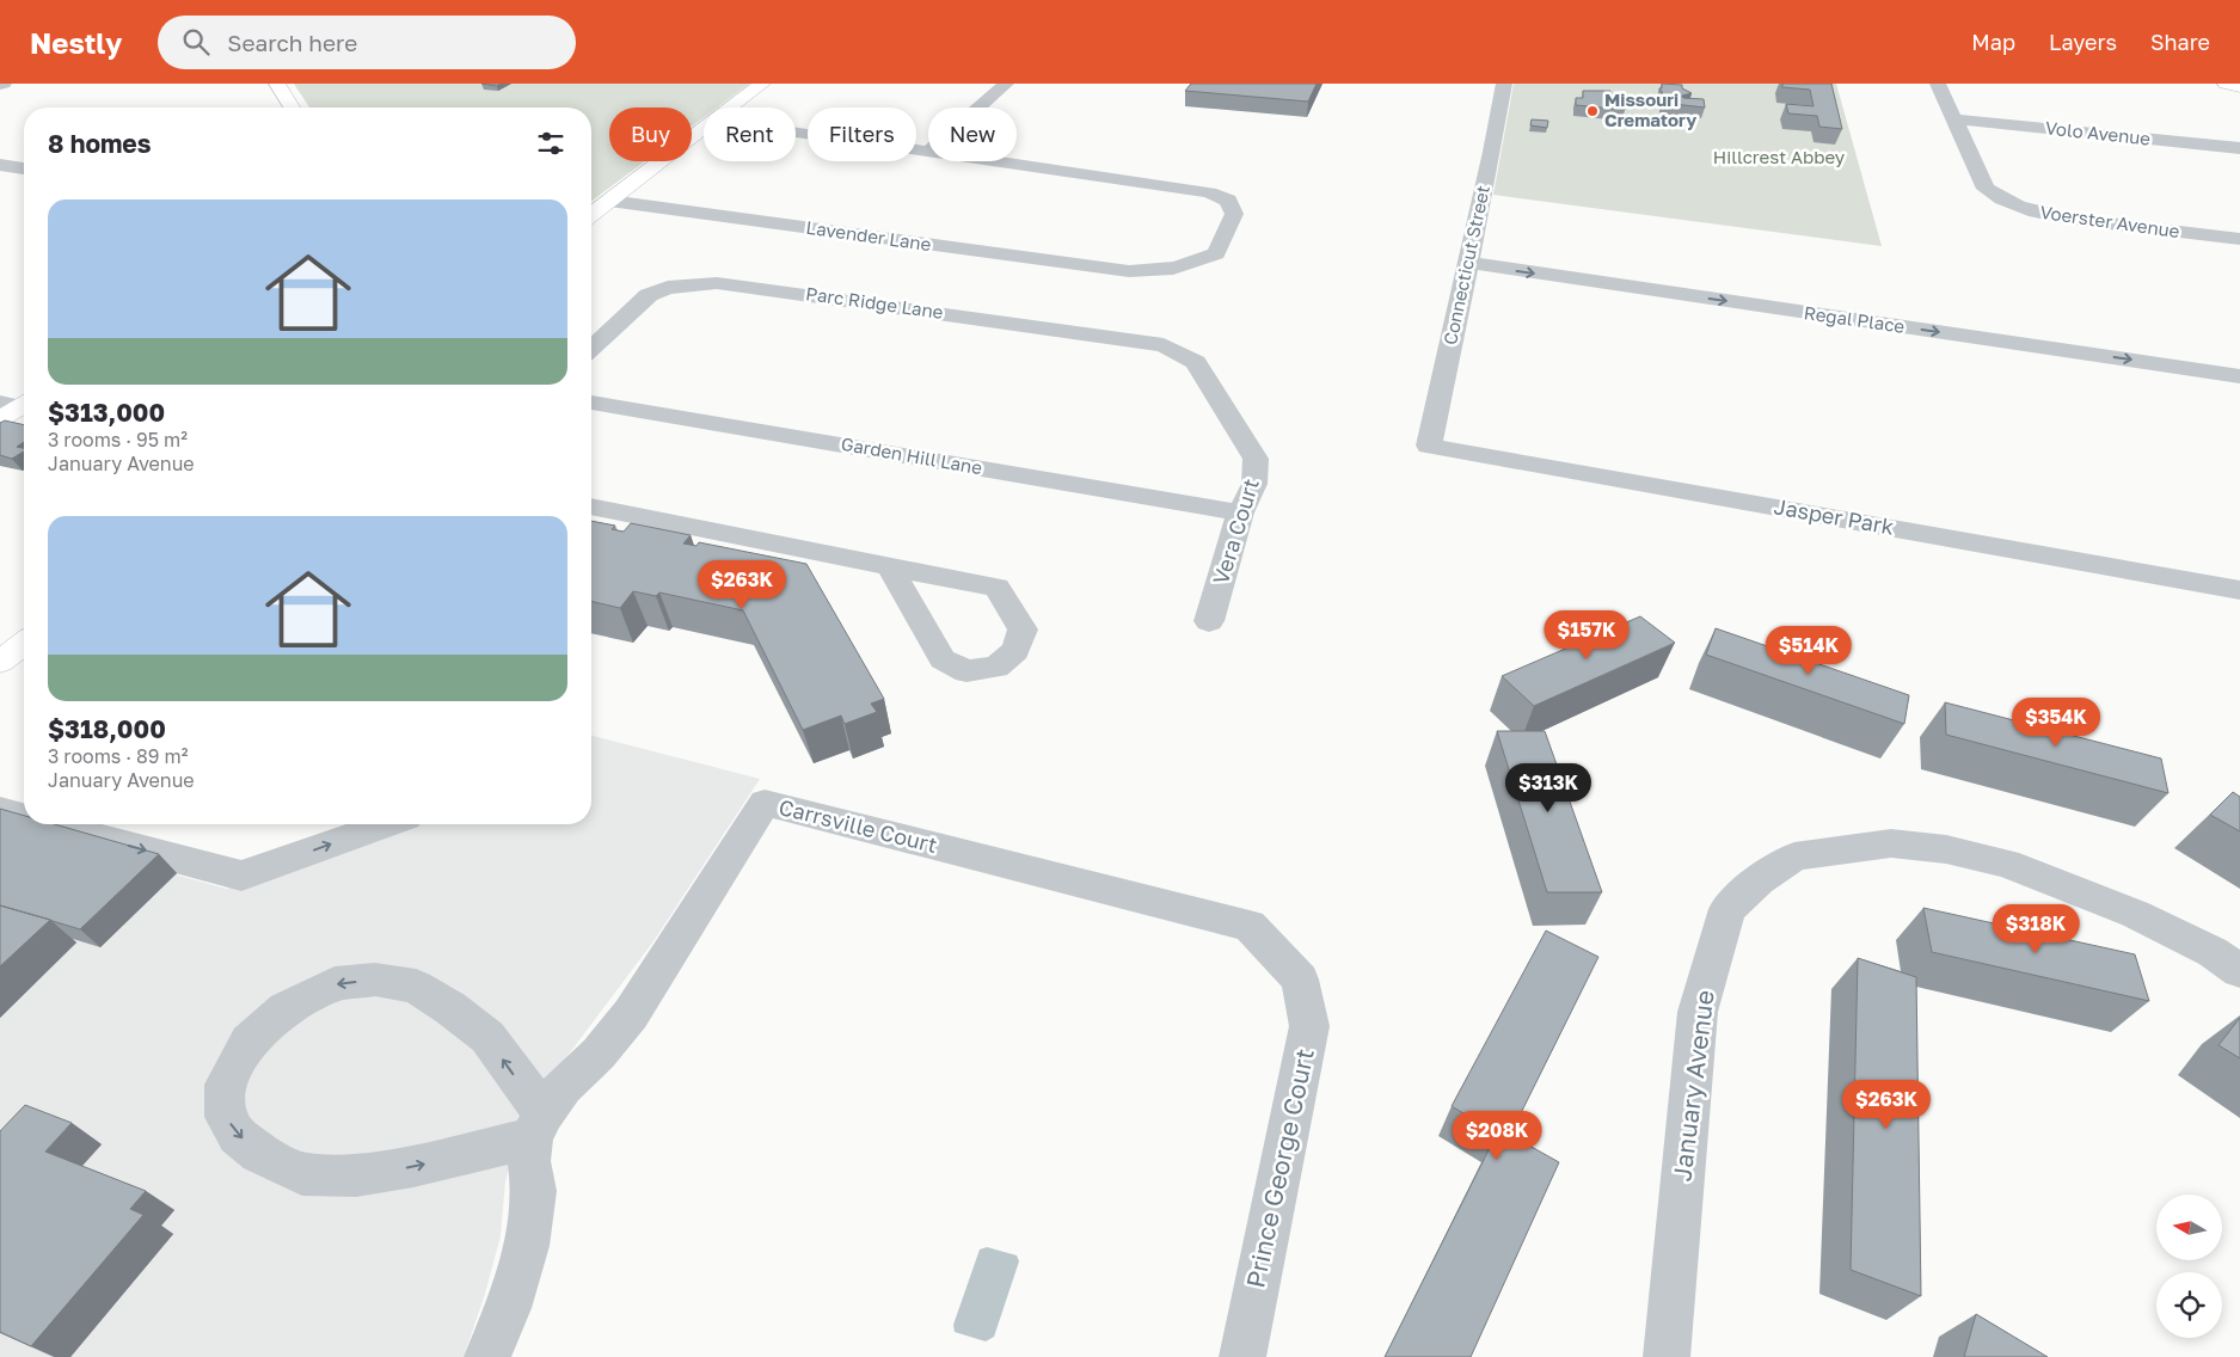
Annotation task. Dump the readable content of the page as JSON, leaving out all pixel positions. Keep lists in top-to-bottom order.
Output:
{
  "streets": {
    "street": [
      "Volo Avenue",
      "Voerster Avenue",
      "Lavender Lane",
      "Connecticut Street",
      "Parc Ridge Lane",
      "Regal Place",
      "Garden Hill Lane",
      "Jasper Park",
      "Vera Court",
      "Carrsville Court",
      "January Avenue",
      "Prince George Court"
    ]
  },
  "crossings": [
    ["Volo Avenue", "Voerster Avenue"],
    ["Connecticut Street", "Regal Place"],
    ["Connecticut Street", "Jasper Park"],
    ["Parc Ridge Lane", "Vera Court"],
    ["Garden Hill Lane", "Vera Court"],
    ["Carrsville Court", "Prince George Court"]
  ],
  "one_way": ["Regal Place"],
  "parks": ["Hillcrest Abbey"],
  "places": ["Missouri Crematory"],
  "north": "left",
  "page": {
    "header": "Nestly",
    "search": "Search here",
    "nav": ["Map", "Layers", "Share"],
    "chip": [
      "Buy",
      "Rent",
      "Filters",
      "New"
    ],
    "heading": "8 homes",
    "list": [
      {
        "name": "$313,000",
        "note": "3 rooms · 95 m² · January Avenue"
      },
      {
        "name": "$318,000",
        "note": "3 rooms · 89 m² · January Avenue"
      }
    ],
    "price": [
      "$263K",
      "$157K",
      "$514K",
      "$354K",
      "$313K",
      "$318K",
      "$263K",
      "$208K"
    ]
  }
}
